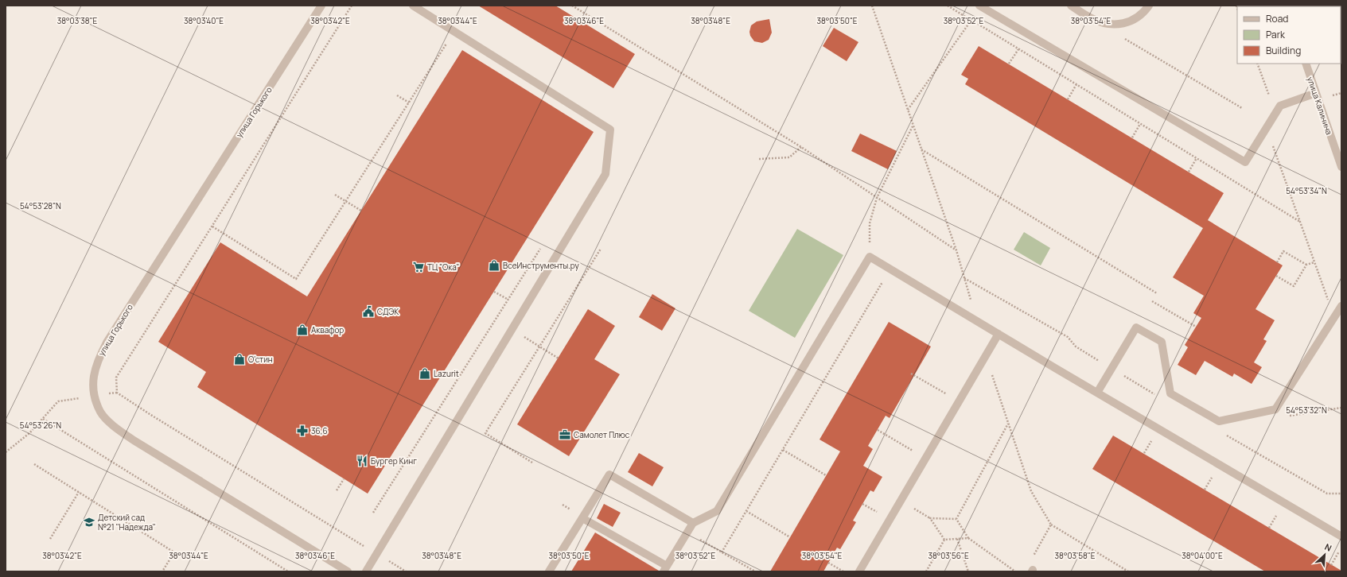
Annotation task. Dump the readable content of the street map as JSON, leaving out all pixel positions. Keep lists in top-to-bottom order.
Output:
{
  "streets": {
    "street": ["улица Калинина", "улица Горького"]
  },
  "places": {
    "shop": [
      "ВсеИнструменты.ру",
      "Аквафор",
      "О'стин",
      "Lazurit"
    ],
    "supermarket": ["ТЦ \"Ока\""],
    "public building": ["СДЭК"],
    "pharmacy": ["36,6"],
    "office": ["Самолет Плюс"],
    "restaurant": ["Бургер Кинг"],
    "school or university": ["Детский сад №21 \"Надежда\""]
  },
  "legend": ["Road", "Park", "Building"],
  "north": "top right",
  "coordinates": [
    "38°03'38\"E",
    "38°03'40\"E",
    "38°03'42\"E",
    "38°03'44\"E",
    "38°03'46\"E",
    "38°03'48\"E",
    "38°03'50\"E",
    "38°03'52\"E",
    "38°03'54\"E",
    "54°53'34\"N",
    "54°53'28\"N",
    "54°53'32\"N",
    "54°53'26\"N",
    "38°03'56\"E",
    "38°03'58\"E",
    "38°04'00\"E"
  ]
}
